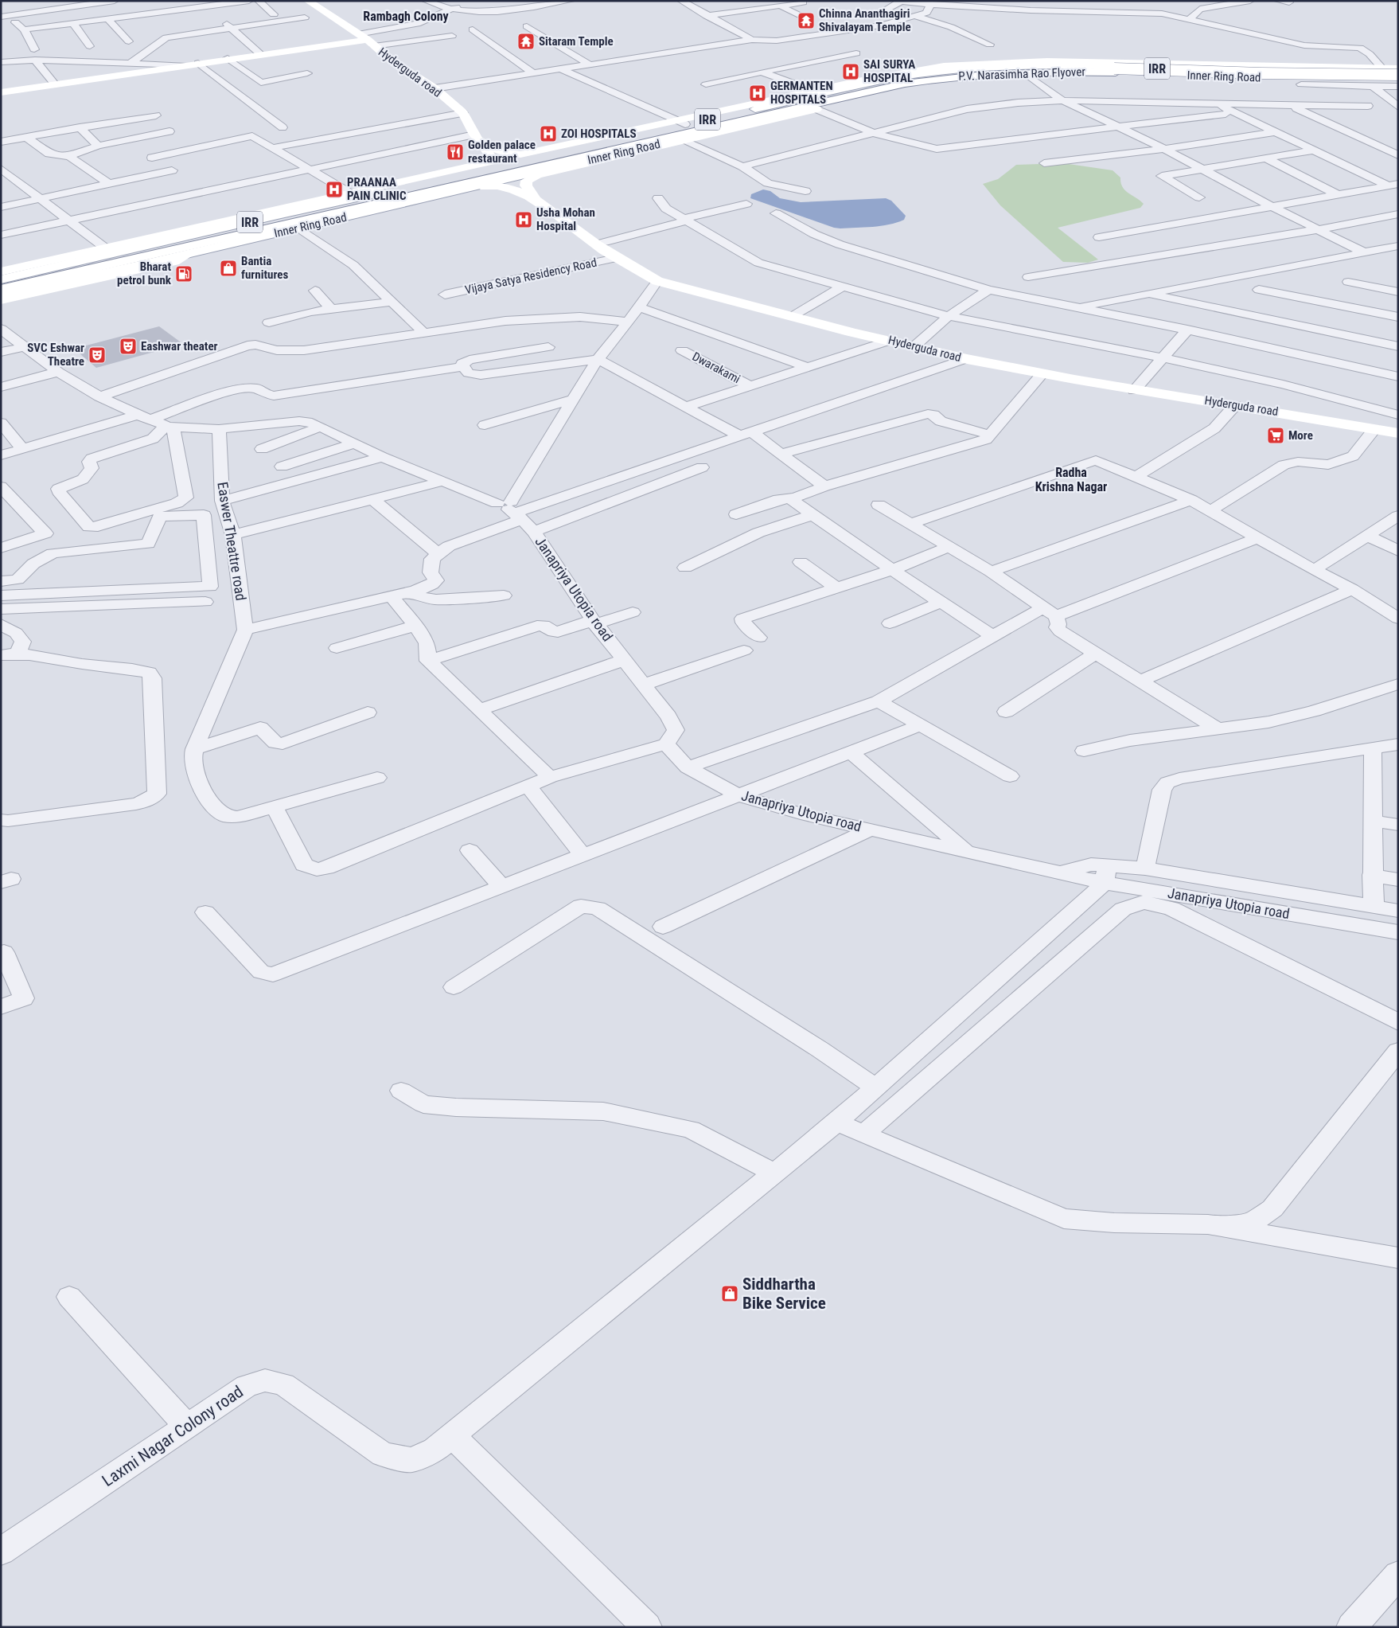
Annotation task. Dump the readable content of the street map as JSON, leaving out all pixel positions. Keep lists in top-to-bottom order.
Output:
{
  "streets": {
    "main road": [
      "IRR",
      "Hyderguda road",
      "P.V. Narasimha Rao Flyover",
      "Inner Ring Road"
    ],
    "street": [
      "Vijaya Satya Residency Road",
      "Dwarakami",
      "Easwer Theattre road",
      "Janapriya Utopia road",
      "Laxmi Nagar Colony road"
    ]
  },
  "crossings": [
    ["Hyderguda road", "Inner Ring Road"],
    ["Hyderguda road", "Vijaya Satya Residency Road"],
    ["P.V. Narasimha Rao Flyover", "Inner Ring Road"],
    ["Janapriya Utopia road", "Laxmi Nagar Colony road"]
  ],
  "districts": ["Rambagh Colony", "Radha Krishna Nagar"],
  "places": {
    "temple": ["Chinna Ananthagiri Shivalayam Temple", "Sitaram Temple"],
    "hospital": [
      "SAI SURYA HOSPITAL",
      "GERMANTEN HOSPITALS",
      "ZOI HOSPITALS",
      "PRAANAA PAIN CLINIC",
      "Usha Mohan Hospital"
    ],
    "restaurant": ["Golden palace restaurant"],
    "shop": ["Bantia furnitures", "Siddhartha Bike Service"],
    "fuel station": ["Bharat petrol bunk"],
    "theatre": ["Eashwar theater", "SVC Eshwar Theatre"],
    "supermarket": ["More"]
  }
}
